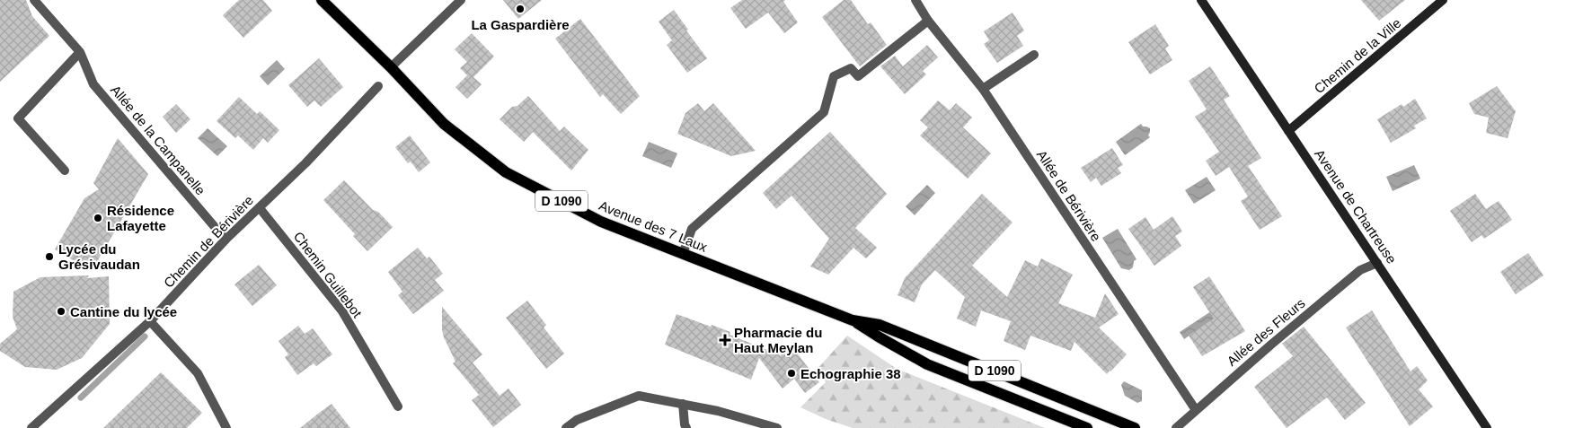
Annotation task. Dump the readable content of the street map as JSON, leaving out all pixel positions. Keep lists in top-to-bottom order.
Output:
{
  "streets": {
    "main road": ["D 1090", "Avenue des 7 Laux"],
    "street": [
      "Chemin de la Ville",
      "Allée de la Campanelle",
      "Allée de Bérivière",
      "Avenue de Chartreuse",
      "Chemin de Bérivière",
      "Chemin Guillebot",
      "Allée des Fleurs"
    ]
  },
  "crossings": [
    ["Chemin de la Ville", "Avenue de Chartreuse"],
    ["Allée de la Campanelle", "Chemin de Bérivière"],
    ["Allée de Bérivière", "Allée des Fleurs"],
    ["D 1090", "Avenue des 7 Laux"],
    ["Avenue de Chartreuse", "Allée des Fleurs"],
    ["Chemin de Bérivière", "Chemin Guillebot"]
  ],
  "places": {
    "other": [
      "La Gaspardière",
      "Résidence Lafayette",
      "Lycée du Grésivaudan",
      "Cantine du lycée",
      "Echographie 38"
    ],
    "health": ["Pharmacie du Haut Meylan"]
  }
}
